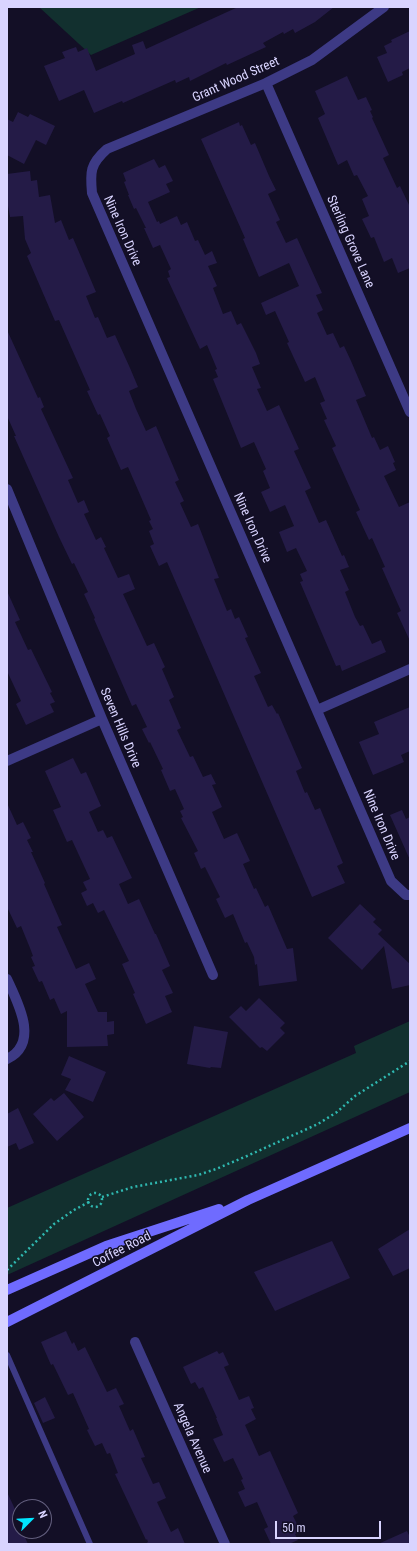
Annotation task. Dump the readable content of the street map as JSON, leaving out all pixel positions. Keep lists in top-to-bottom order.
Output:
{
  "streets": {
    "main road": ["Coffee Road"],
    "street": [
      "Grant Wood Street",
      "Nine Iron Drive",
      "Sterling Grove Lane",
      "Seven Hills Drive",
      "Angela Avenue"
    ]
  },
  "crossings": [
    ["Grant Wood Street", "Nine Iron Drive"],
    ["Grant Wood Street", "Sterling Grove Lane"]
  ],
  "scale_bar": "50 m",
  "north": "top right"
}
